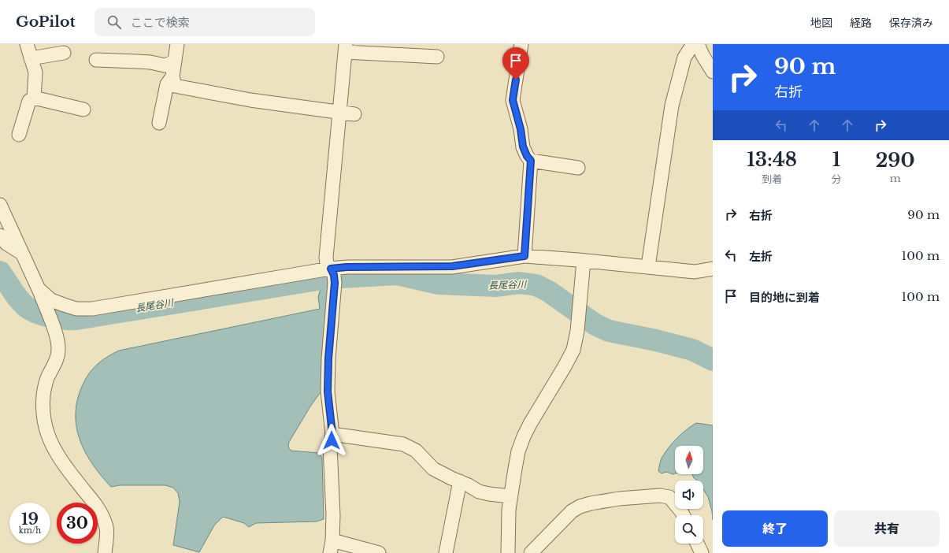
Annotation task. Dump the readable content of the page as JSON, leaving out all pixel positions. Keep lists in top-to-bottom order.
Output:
{
  "water": ["長尾谷川"],
  "north": "top",
  "page": {
    "header": "GoPilot",
    "search": "ここで検索",
    "nav": ["地図", "経路", "保存済み"],
    "turn": ["90 m", "右折"],
    "eta": [
      "13:48",
      "到着",
      "1",
      "分",
      "290",
      "m"
    ],
    "list": [
      {
        "name": "右折",
        "value": "90 m"
      },
      {
        "name": "左折",
        "value": "100 m"
      },
      {
        "name": "目的地に到着",
        "value": "100 m"
      }
    ],
    "speed": "19 km/h",
    "limit": "30",
    "buttons": ["終了", "共有"]
  }
}
